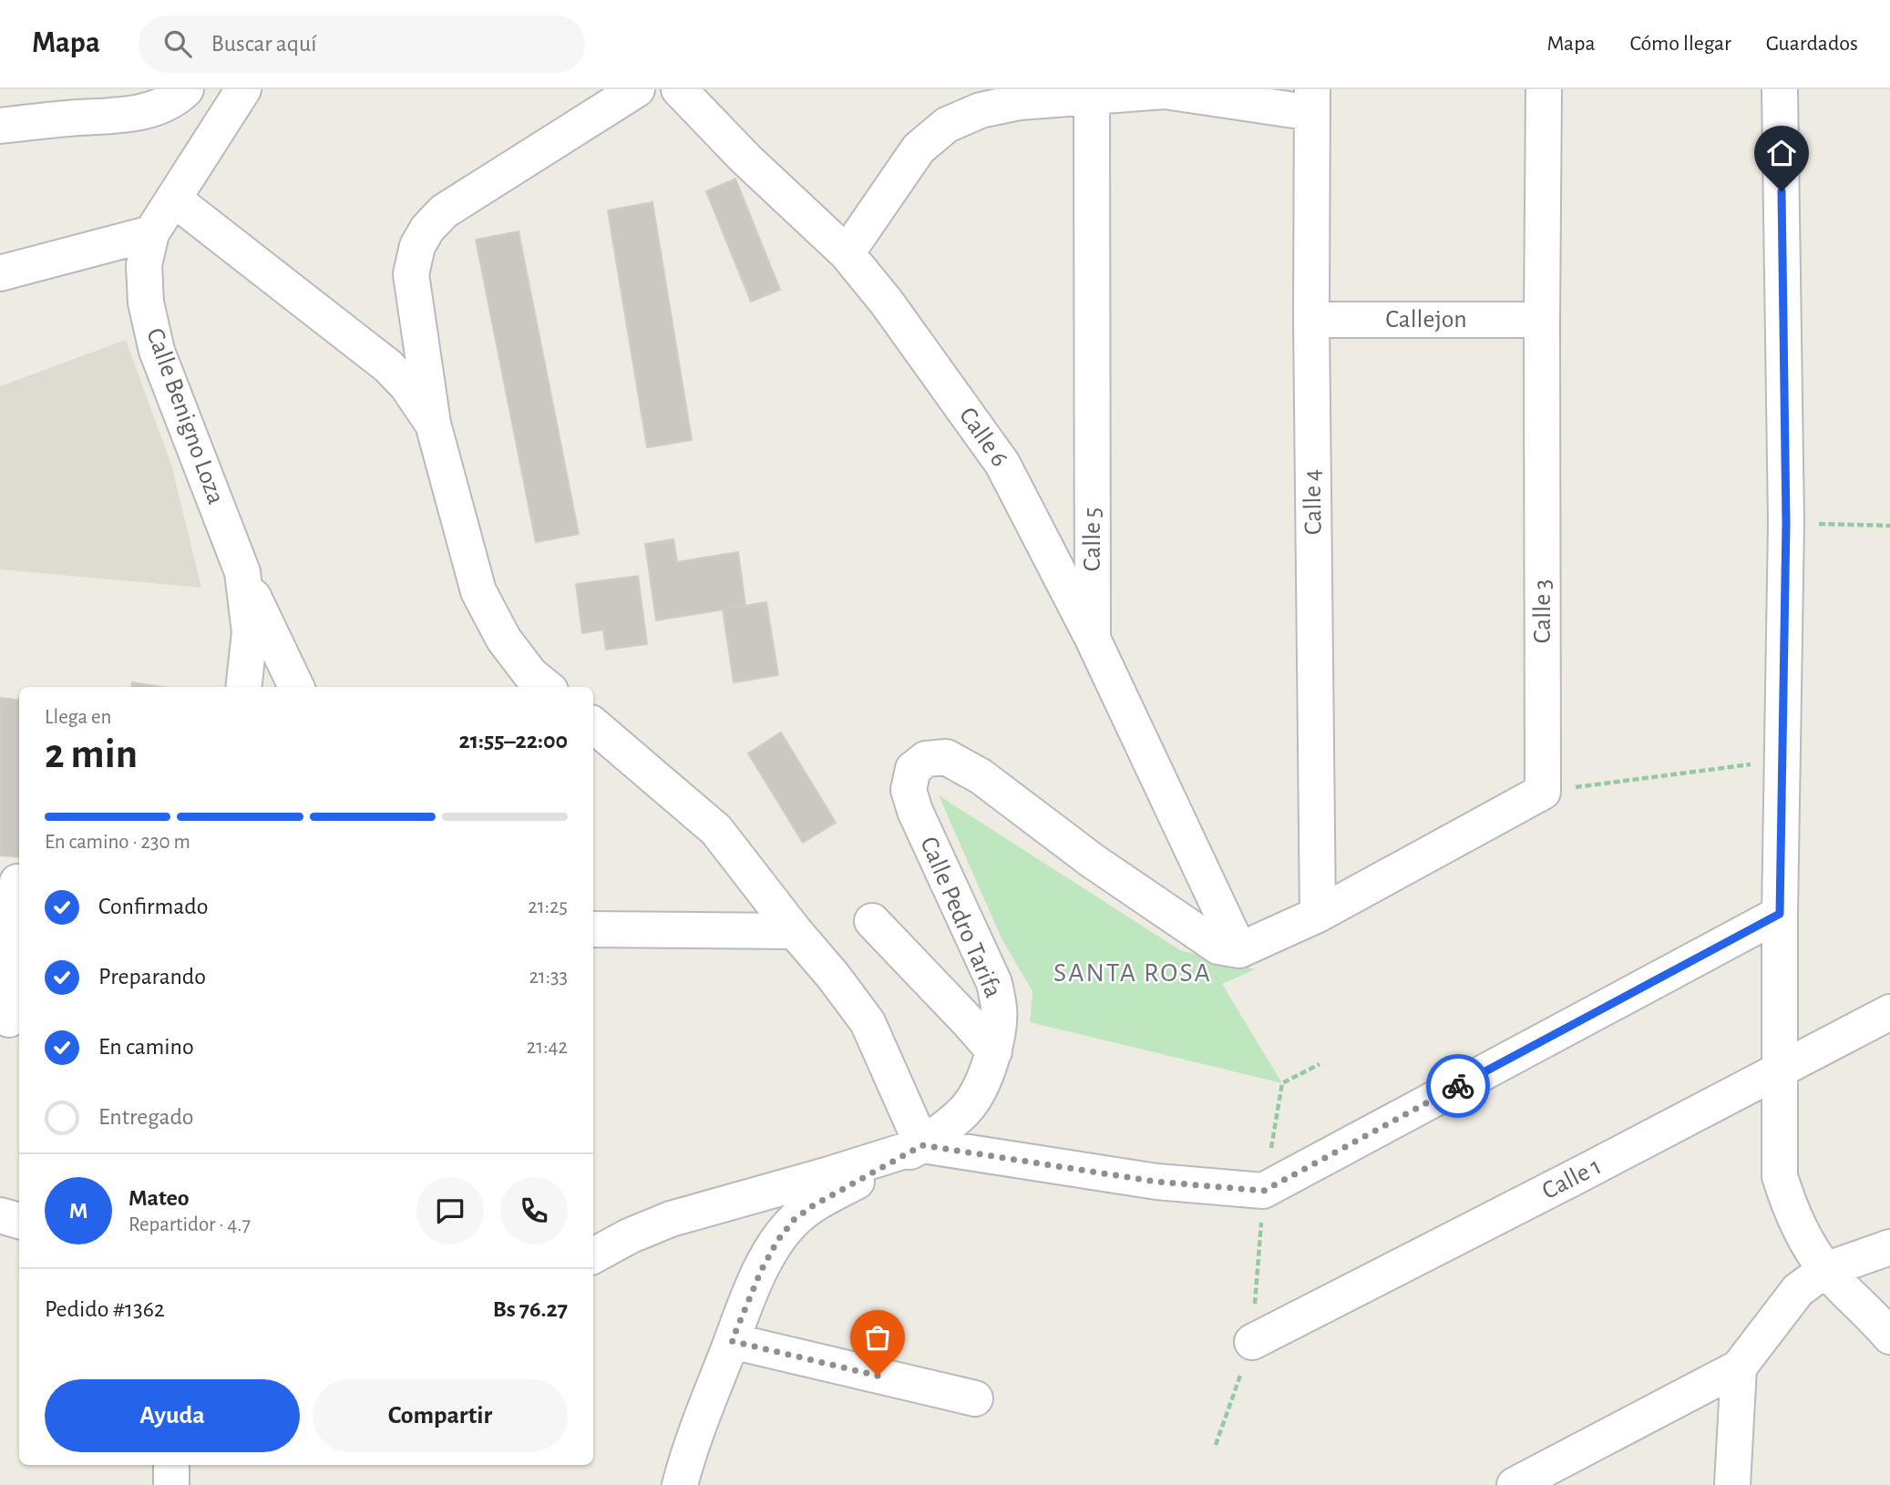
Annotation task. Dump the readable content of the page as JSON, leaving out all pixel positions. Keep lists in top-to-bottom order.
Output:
{
  "streets": {
    "street": [
      "Callejon",
      "Calle Benigno Loza",
      "Calle 6",
      "Calle 4",
      "Calle 5",
      "Calle 3",
      "Calle Pedro Tarifa",
      "Calle 1"
    ]
  },
  "crossings": [
    ["Callejon", "Calle 4"],
    ["Callejon", "Calle 3"],
    ["Calle 6", "Calle 5"],
    ["Calle 5", "Calle Pedro Tarifa"]
  ],
  "districts": ["SANTA ROSA"],
  "page": {
    "header": "Mapa",
    "search": "Buscar aquí",
    "nav": ["Mapa", "Cómo llegar", "Guardados"],
    "heading": ["2 min", "Llega en", "21:55–22:00"],
    "panel": [
      "Mateo",
      "Repartidor · 4.7",
      "Pedido #1362",
      "Bs 76.27"
    ],
    "bar": "En camino · 230 m",
    "list": [
      ["Confirmado", "21:25"],
      ["Preparando", "21:33"],
      ["En camino", "21:42"],
      "Entregado"
    ],
    "round": "M",
    "buttons": ["Ayuda", "Compartir"]
  }
}
